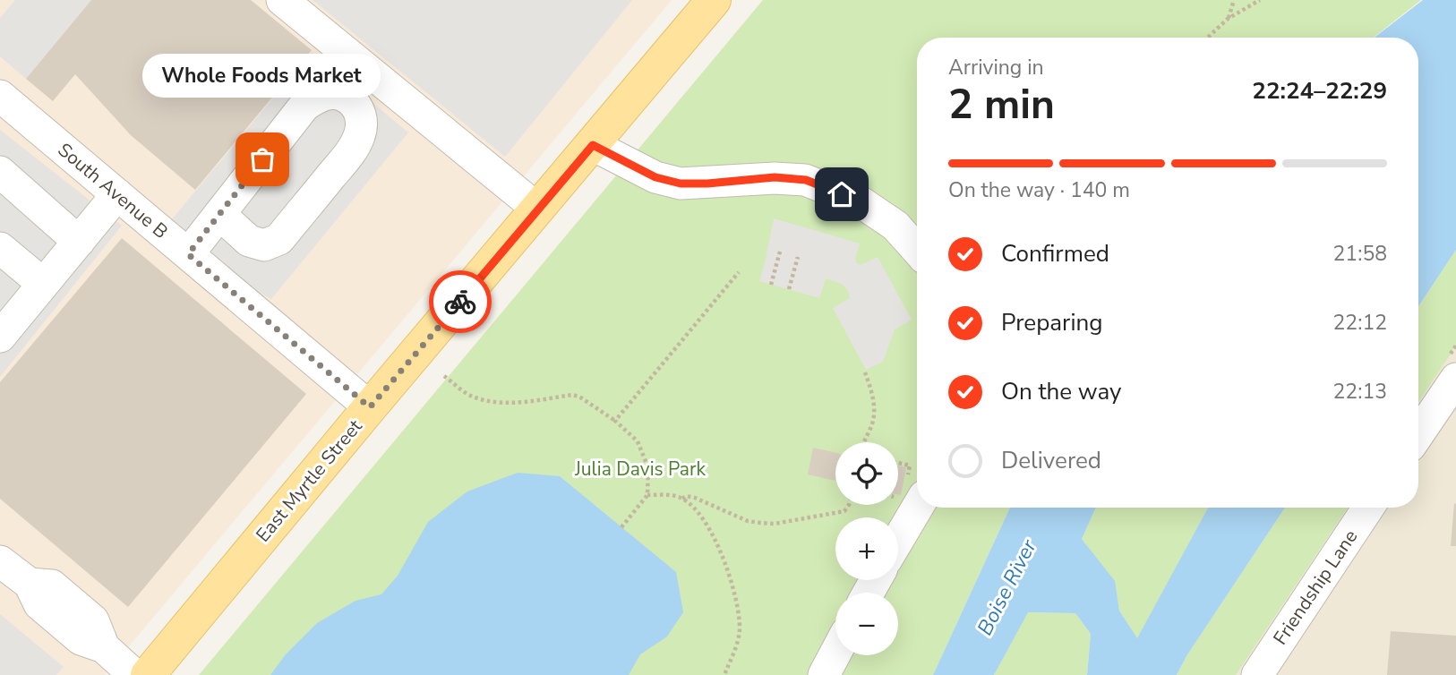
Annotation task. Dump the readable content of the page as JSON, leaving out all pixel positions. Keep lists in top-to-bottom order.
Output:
{
  "streets": {
    "main road": ["East Myrtle Street"],
    "street": ["South Avenue B", "Friendship Lane"]
  },
  "crossings": [
    ["South Avenue B", "East Myrtle Street"]
  ],
  "water": ["Boise River"],
  "parks": ["Julia Davis Park"],
  "places": ["Whole Foods Market"],
  "page": {
    "heading": ["2 min", "Arriving in", "22:24–22:29"],
    "bubble": "Whole Foods Market",
    "bar": "On the way · 140 m",
    "list": [
      ["Confirmed", "21:58"],
      ["Preparing", "22:12"],
      ["On the way", "22:13"],
      "Delivered"
    ],
    "map_buttons": ["+", "−"]
  }
}
